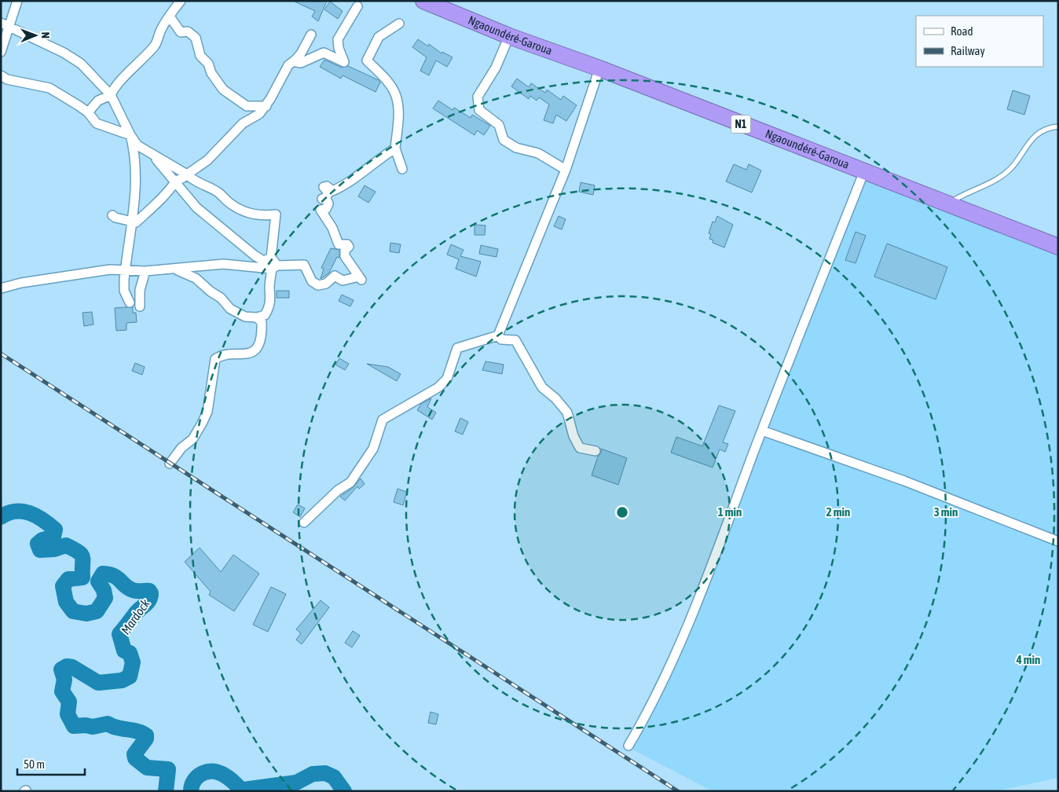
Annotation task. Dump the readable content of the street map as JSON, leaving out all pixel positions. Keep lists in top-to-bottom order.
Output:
{
  "streets": {
    "highway": ["Ngaoundéré-Garoua", "N1"]
  },
  "water": ["Mardock"],
  "legend": ["Road", "Railway"],
  "scale_bar": "50 m",
  "north": "right",
  "rings": [
    "1 min",
    "2 min",
    "3 min",
    "4 min"
  ]
}
